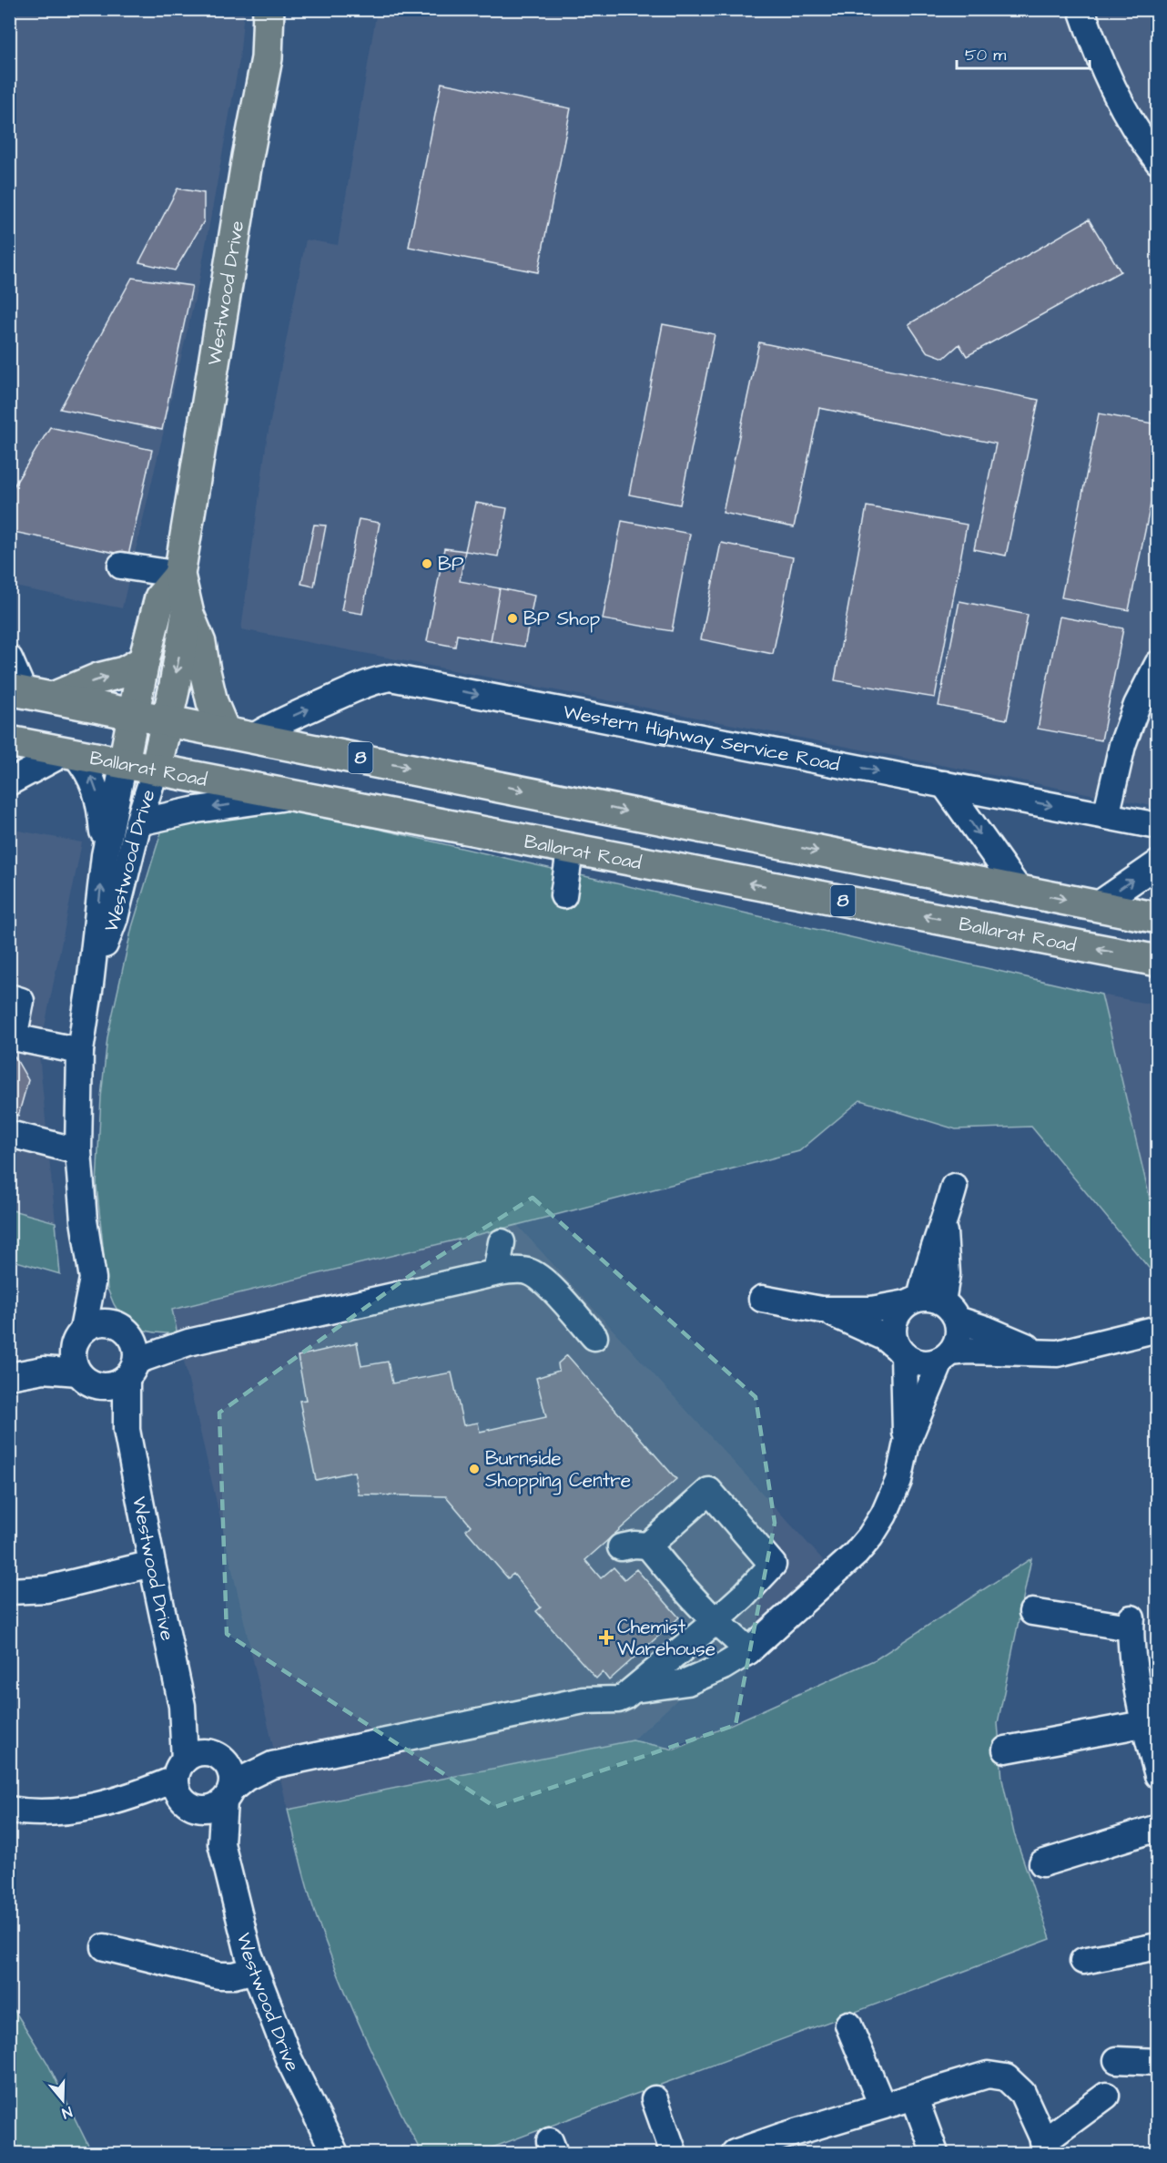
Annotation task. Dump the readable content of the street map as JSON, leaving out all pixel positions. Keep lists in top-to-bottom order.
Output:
{
  "streets": {
    "main road": ["Westwood Drive", "8", "Ballarat Road"],
    "street": ["Western Highway Service Road"]
  },
  "crossings": [
    ["Westwood Drive", "8"],
    ["Westwood Drive", "Ballarat Road"],
    ["Western Highway Service Road", "8"]
  ],
  "one_way": ["Western Highway Service Road"],
  "places": {
    "other": ["BP", "BP Shop", "Burnside Shopping Centre"],
    "health": ["Chemist Warehouse"]
  },
  "scale_bar": "50 m",
  "north": "bottom"
}
